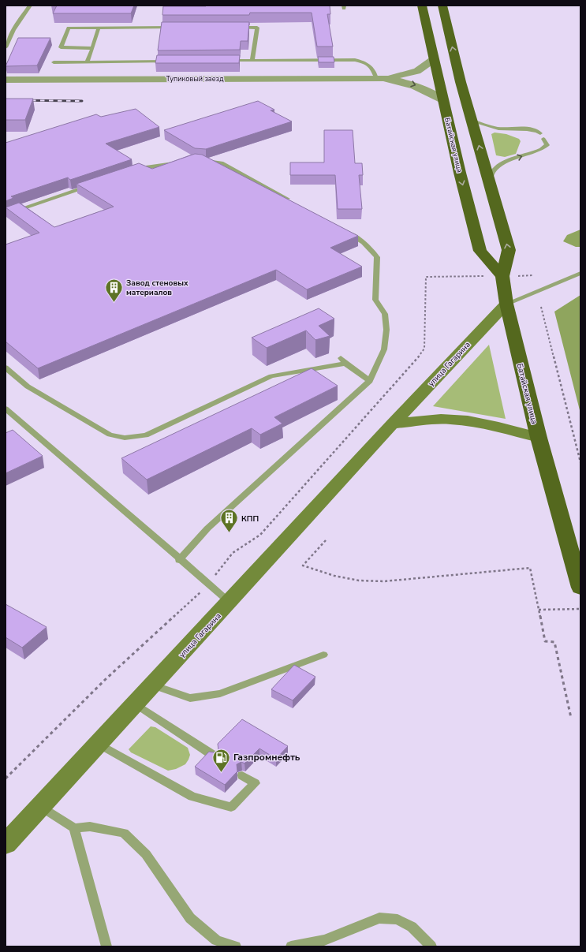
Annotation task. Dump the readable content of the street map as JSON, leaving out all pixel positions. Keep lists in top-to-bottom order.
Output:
{
  "streets": {
    "highway": ["Батайская улица"],
    "main road": ["улица Гагарина"],
    "street": ["Тупиковый заезд"]
  },
  "crossings": [
    ["Батайская улица", "улица Гагарина"]
  ],
  "places": {
    "building": ["Завод стеновых материалов", "КПП"],
    "fuel station": ["Газпромнефть"]
  }
}
